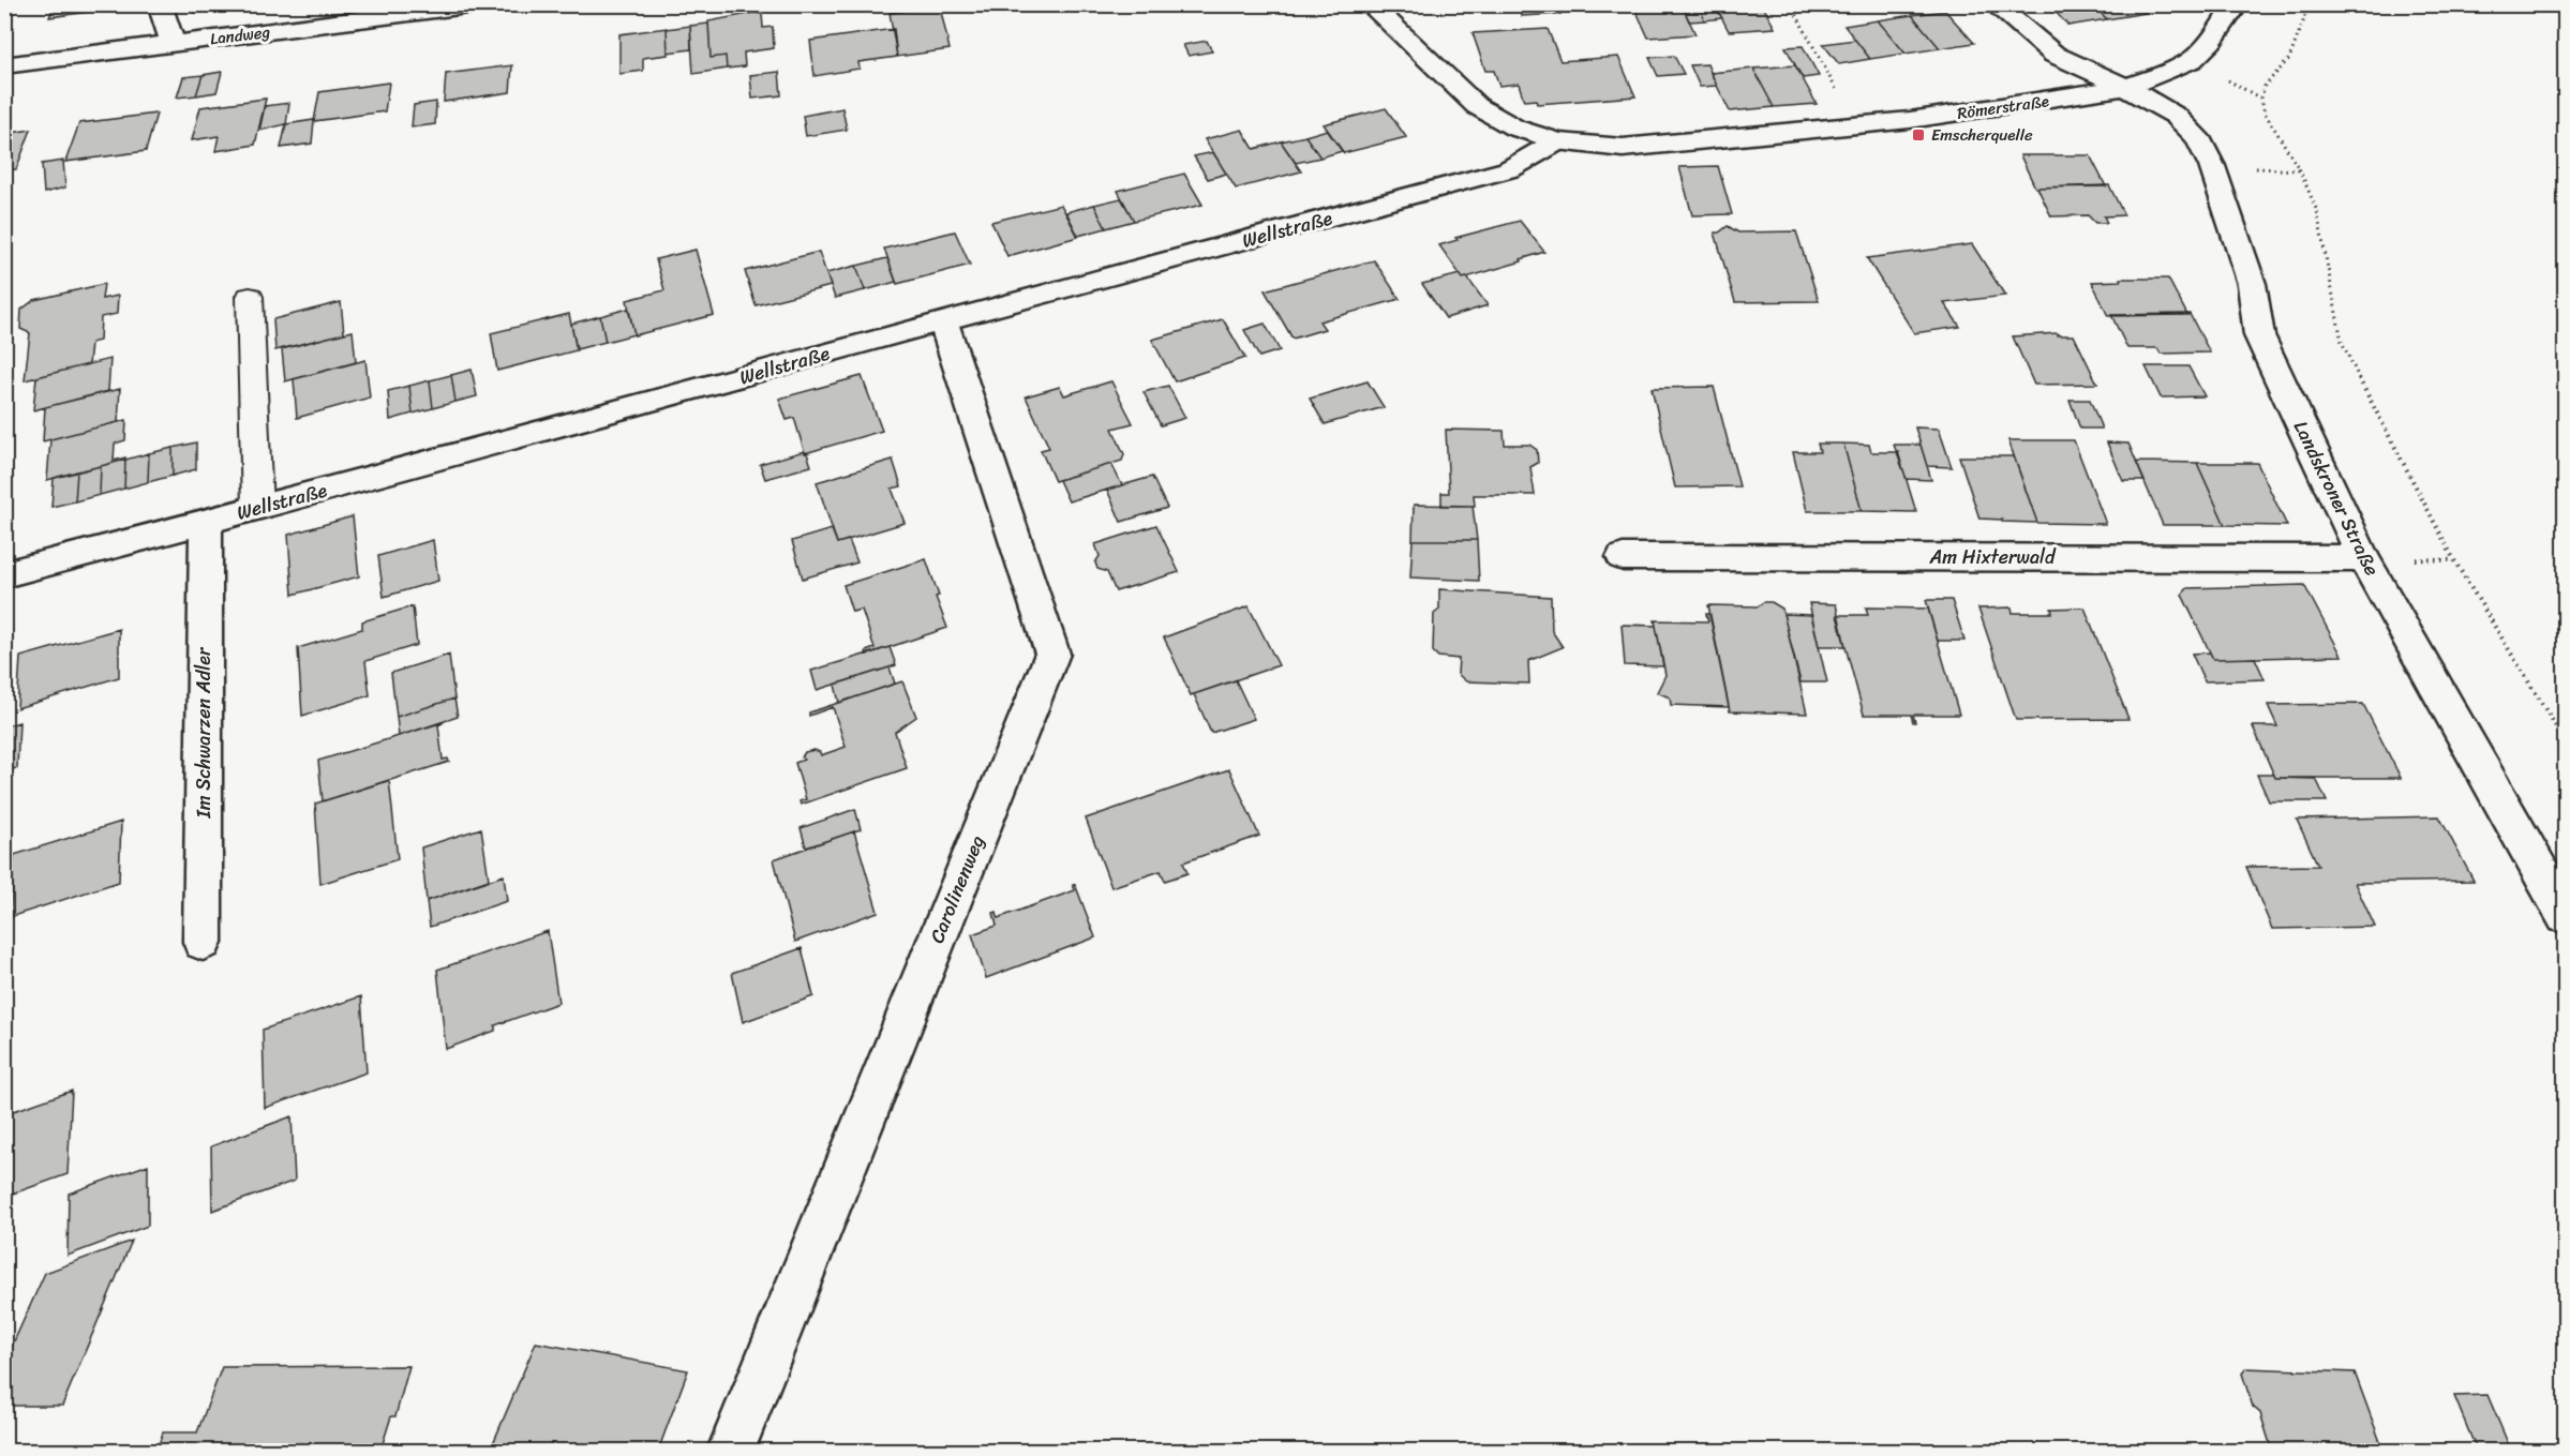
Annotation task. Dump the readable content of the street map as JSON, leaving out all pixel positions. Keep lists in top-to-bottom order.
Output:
{
  "streets": {
    "street": [
      "Landweg",
      "Römerstraße",
      "Wellstraße",
      "Landskroner Straße",
      "Am Hixterwald",
      "Im Schwarzen Adler",
      "Carolinenweg"
    ]
  },
  "crossings": [
    ["Römerstraße", "Wellstraße"],
    ["Römerstraße", "Landskroner Straße"],
    ["Wellstraße", "Im Schwarzen Adler"],
    ["Wellstraße", "Carolinenweg"],
    ["Landskroner Straße", "Am Hixterwald"]
  ],
  "places": {
    "transit": ["Emscherquelle"]
  }
}
